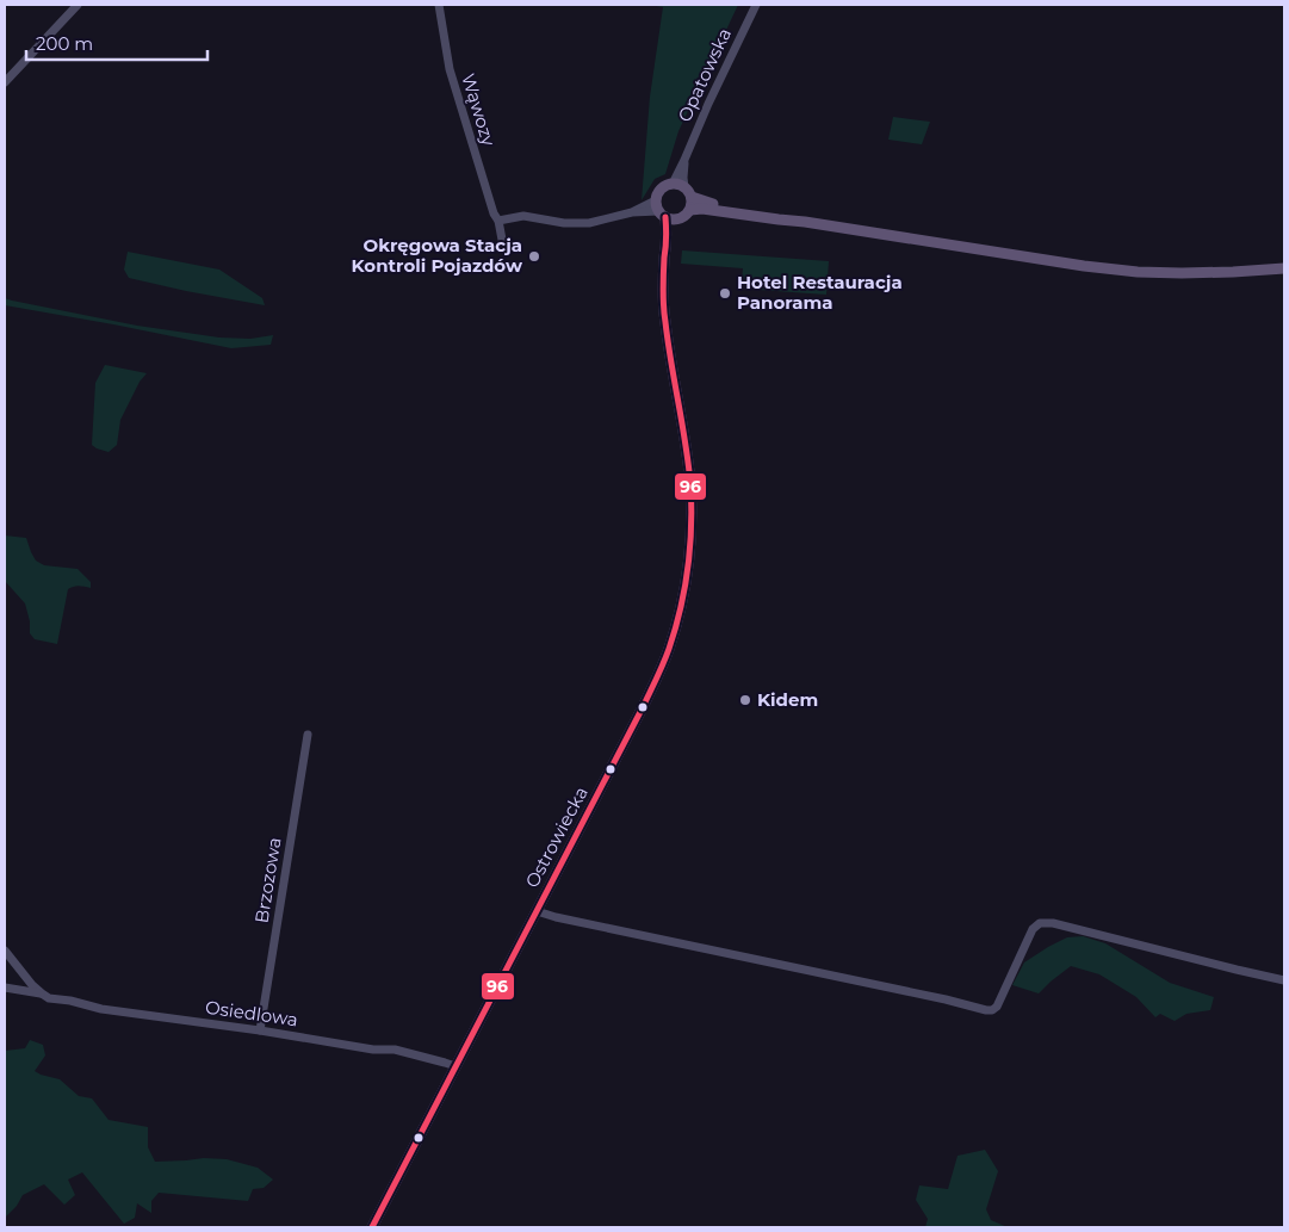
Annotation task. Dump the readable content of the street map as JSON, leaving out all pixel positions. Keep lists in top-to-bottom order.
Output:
{
  "streets": {
    "main road": ["Ostrowiecka"],
    "street": [
      "Opatowska",
      "Wąwozy",
      "Brzozowa",
      "Osiedlowa"
    ]
  },
  "crossings": [
    ["Ostrowiecka", "Osiedlowa"],
    ["Brzozowa", "Osiedlowa"]
  ],
  "places": ["Okręgowa Stacja Kontroli Pojazdów", "Hotel Restauracja Panorama", "Kidem"],
  "lines": ["transit line 96"],
  "scale_bar": "200 m"
}
